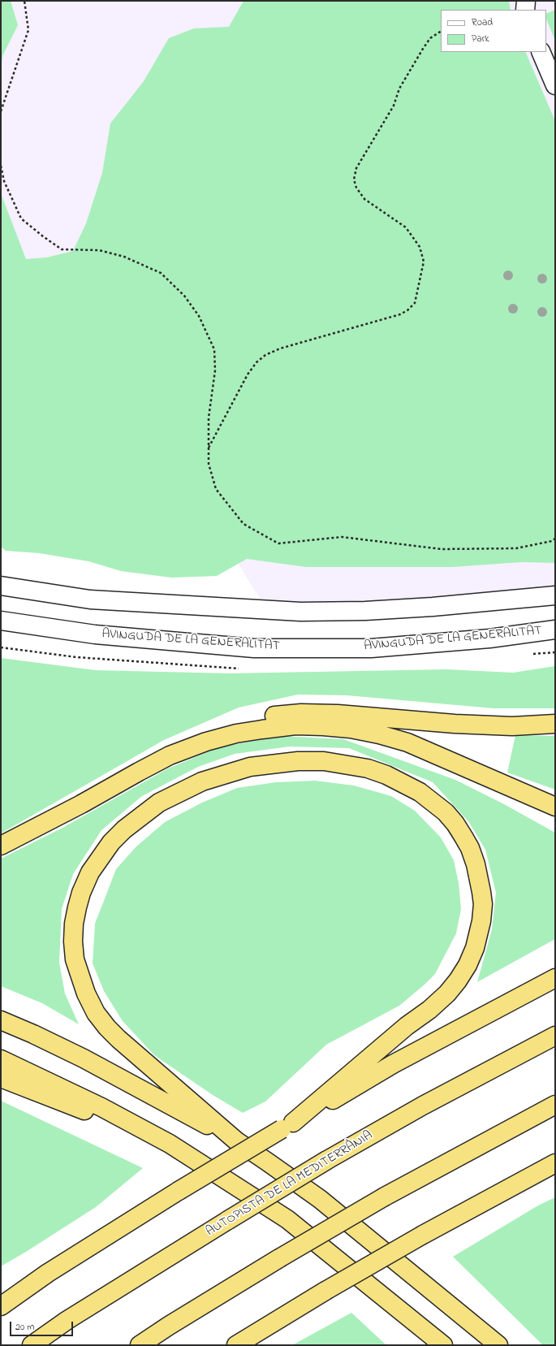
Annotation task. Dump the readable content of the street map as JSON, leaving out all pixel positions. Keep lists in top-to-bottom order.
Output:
{
  "streets": {
    "highway": ["AUTOPISTA DE LA MEDITERRÀNIA"],
    "street": ["AVINGUDA DE LA GENERALITAT"]
  },
  "legend": ["Road", "Park"],
  "scale_bar": "20 m"
}
